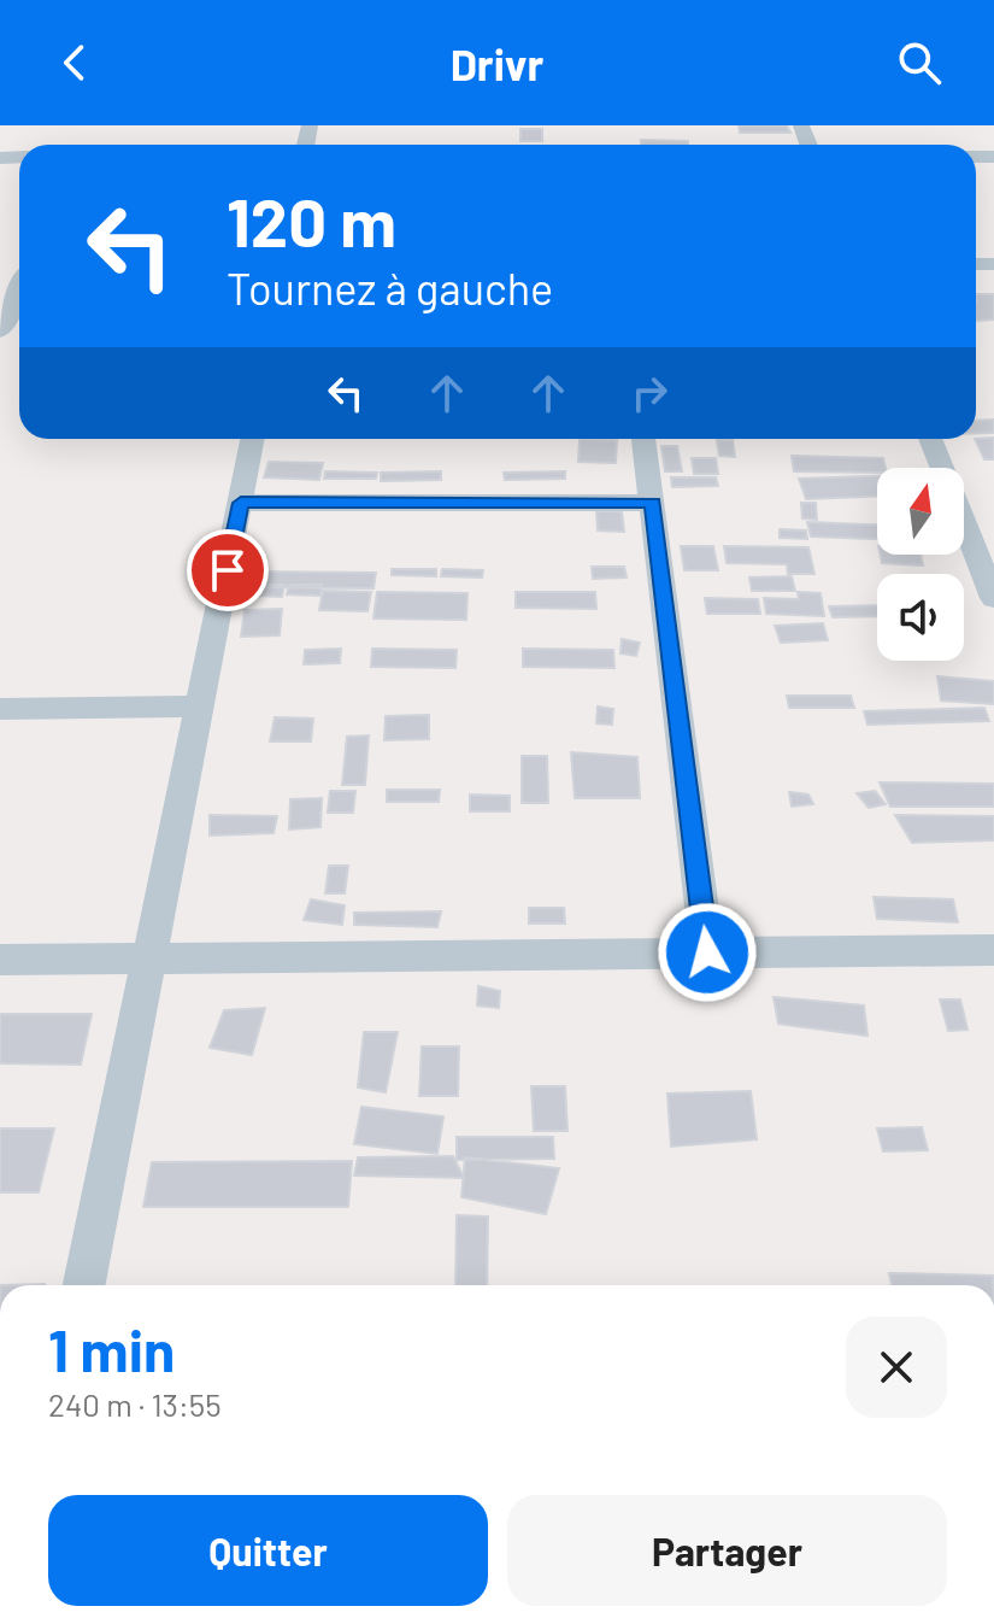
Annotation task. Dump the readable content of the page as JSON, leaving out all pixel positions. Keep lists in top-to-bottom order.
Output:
{
  "north": "top",
  "page": {
    "header": "Drivr",
    "turn": ["120 m", "Tournez à gauche"],
    "heading": ["1 min", "240 m · 13:55"],
    "buttons": ["Quitter", "Partager"]
  }
}
